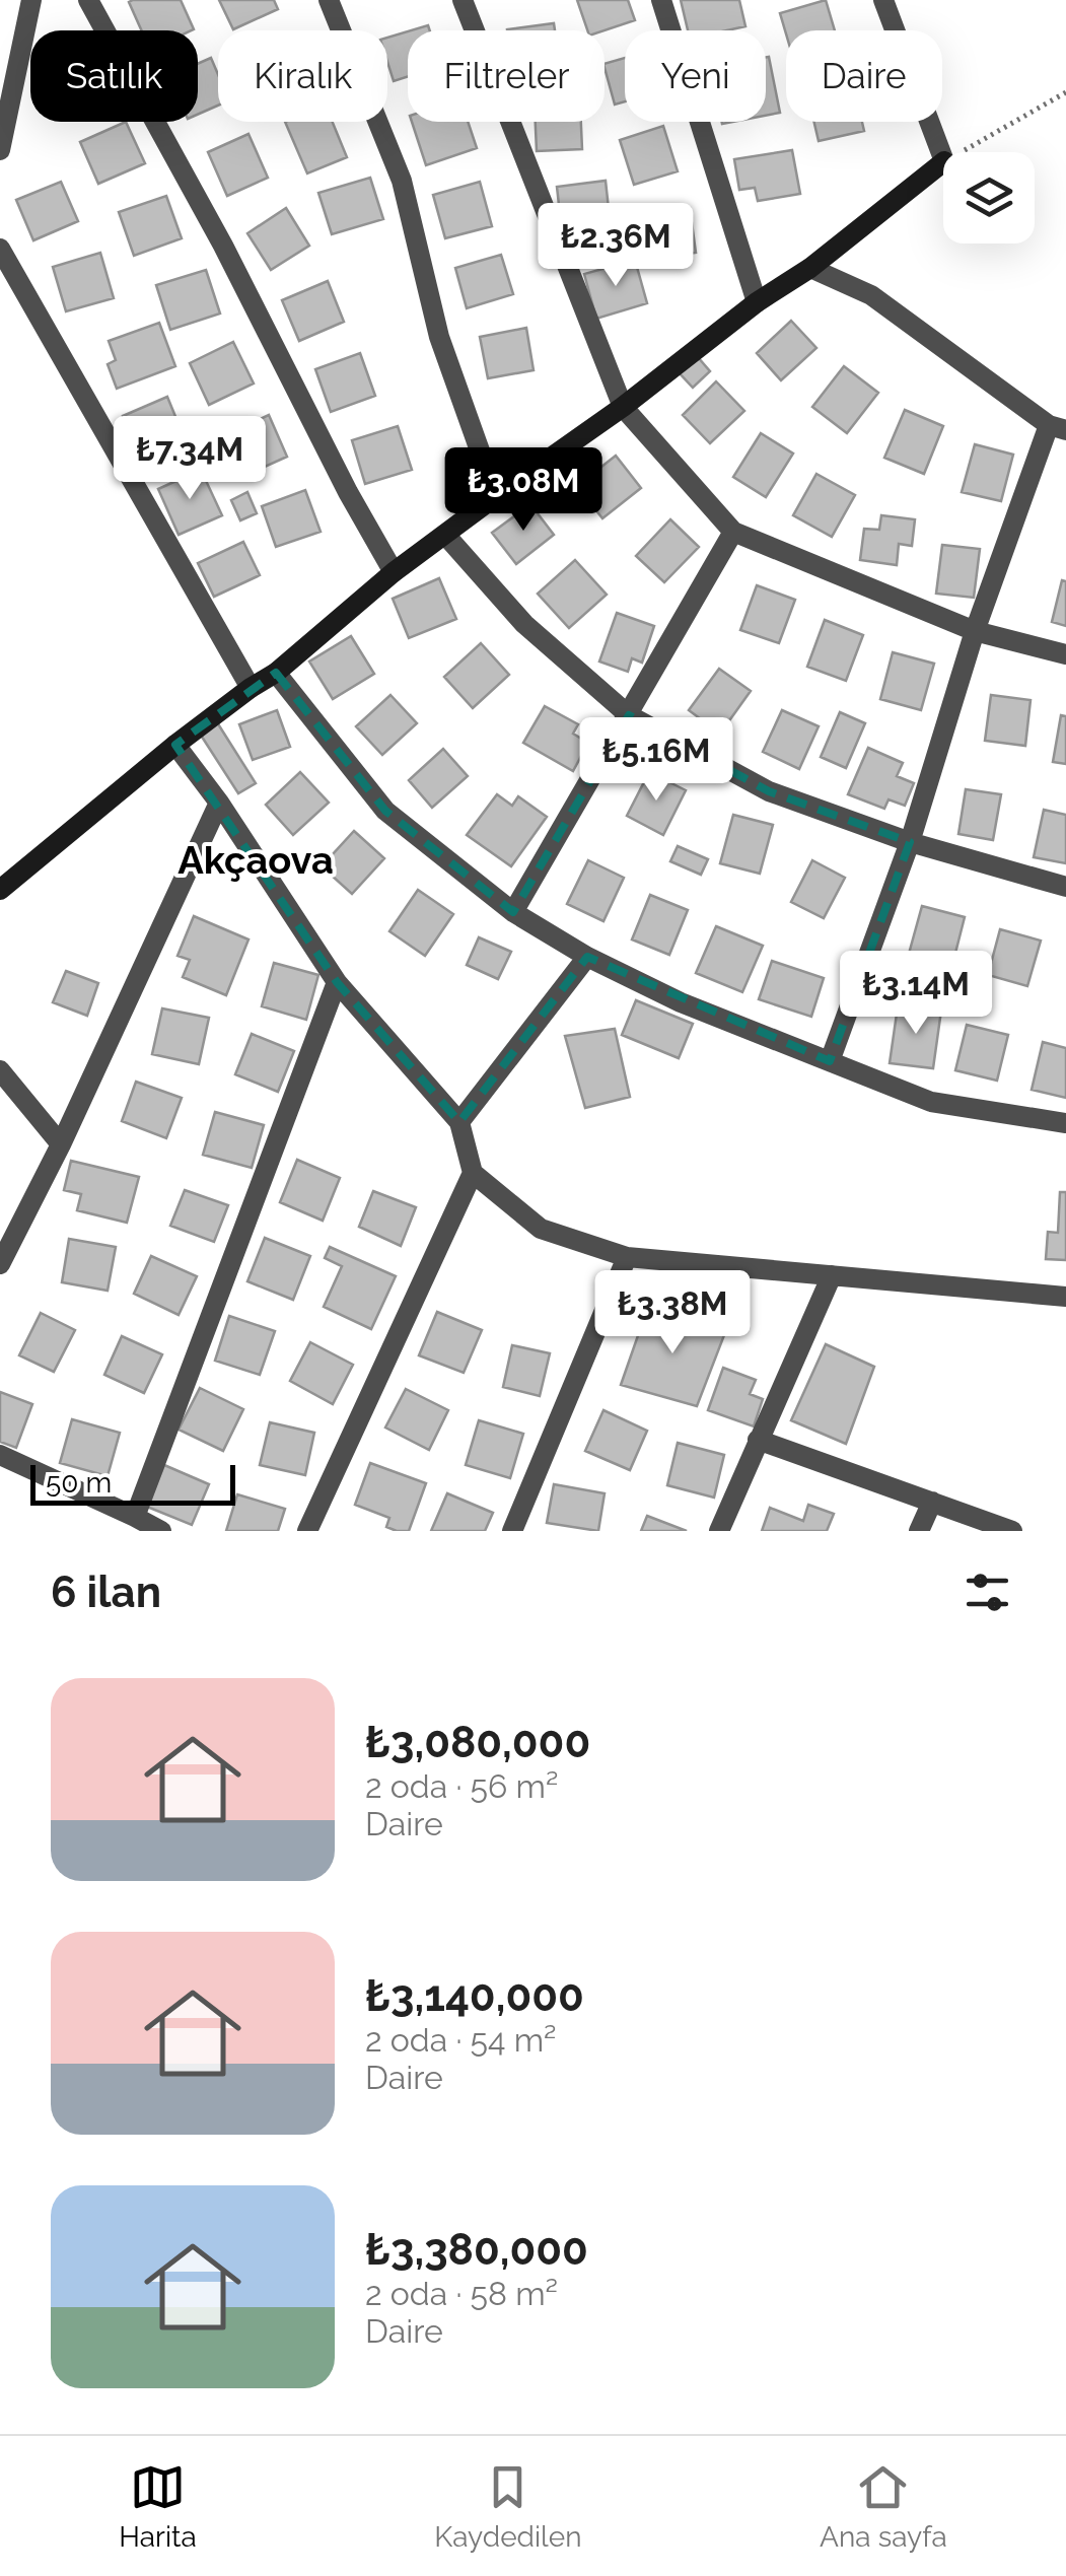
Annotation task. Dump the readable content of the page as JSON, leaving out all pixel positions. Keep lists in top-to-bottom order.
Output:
{
  "districts": ["Akçaova"],
  "scale_bar": "50 m",
  "page": {
    "chip": [
      "Satılık",
      "Kiralık",
      "Filtreler",
      "Yeni",
      "Daire"
    ],
    "price": [
      "₺2.36M",
      "₺7.34M",
      "₺3.08M",
      "₺5.16M",
      "₺3.14M",
      "₺3.38M"
    ],
    "scale": "50 m",
    "heading": "6 ilan",
    "list": [
      {
        "name": "₺3,080,000",
        "note": "2 oda · 56 m² · Daire"
      },
      {
        "name": "₺3,140,000",
        "note": "2 oda · 54 m² · Daire"
      },
      {
        "name": "₺3,380,000",
        "note": "2 oda · 58 m² · Daire"
      }
    ],
    "tabs": ["Harita", "Kaydedilen", "Ana sayfa"]
  }
}
